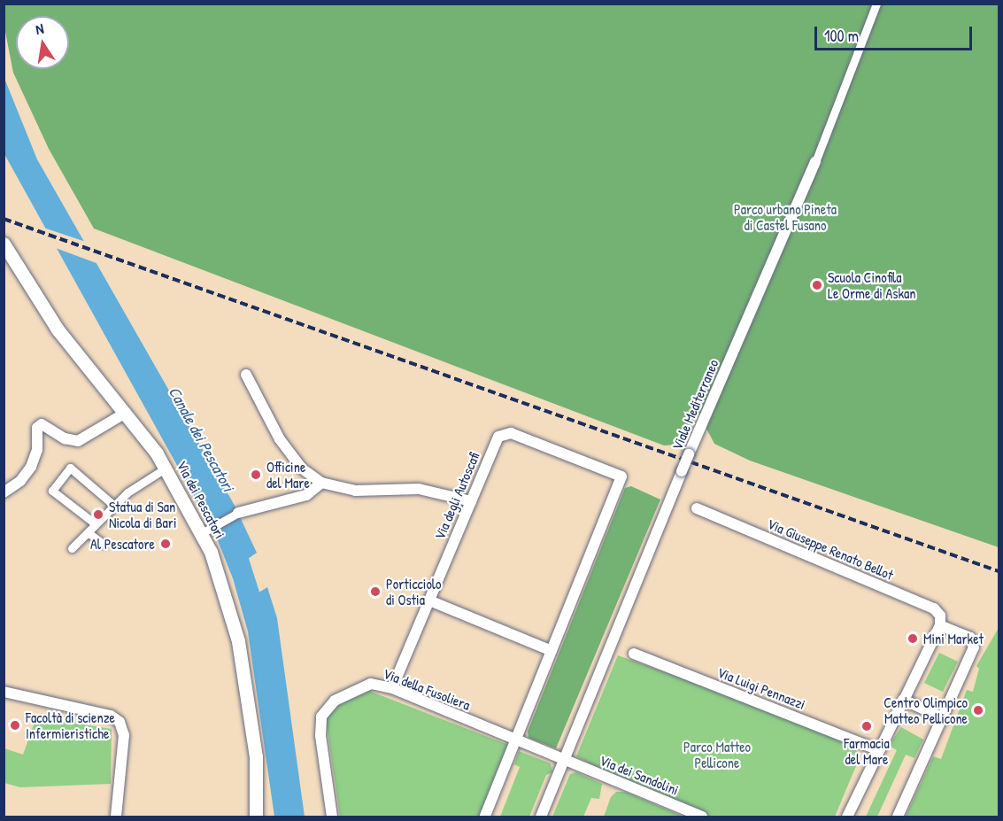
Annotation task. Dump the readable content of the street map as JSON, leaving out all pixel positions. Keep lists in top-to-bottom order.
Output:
{
  "streets": {
    "street": [
      "Viale Mediterraneo",
      "Via degli Autoscafi",
      "Via dei Pescatori",
      "Via Giuseppe Renato Bellot",
      "Via Luigi Pennazzi",
      "Via della Fusoliera",
      "Via dei Sandolini"
    ]
  },
  "crossings": [
    ["Viale Mediterraneo", "Via della Fusoliera"],
    ["Viale Mediterraneo", "Via dei Sandolini"],
    ["Via degli Autoscafi", "Via della Fusoliera"],
    ["Via della Fusoliera", "Via dei Sandolini"]
  ],
  "water": ["Canale dei Pescatori"],
  "parks": ["Parco urbano Pineta di Castel Fusano", "Parco Matteo Pellicone"],
  "places": [
    "Scuola Cinofila Le Orme di Askan",
    "Officine del Mare",
    "Statua di San Nicola di Bari",
    "Al Pescatore",
    "Porticciolo di Ostia",
    "Mini Market",
    "Centro Olimpico Matteo Pellicone",
    "Facoltà di scienze Infermieristiche",
    "Farmacia del Mare"
  ],
  "scale_bar": "100 m",
  "north": "top"
}
